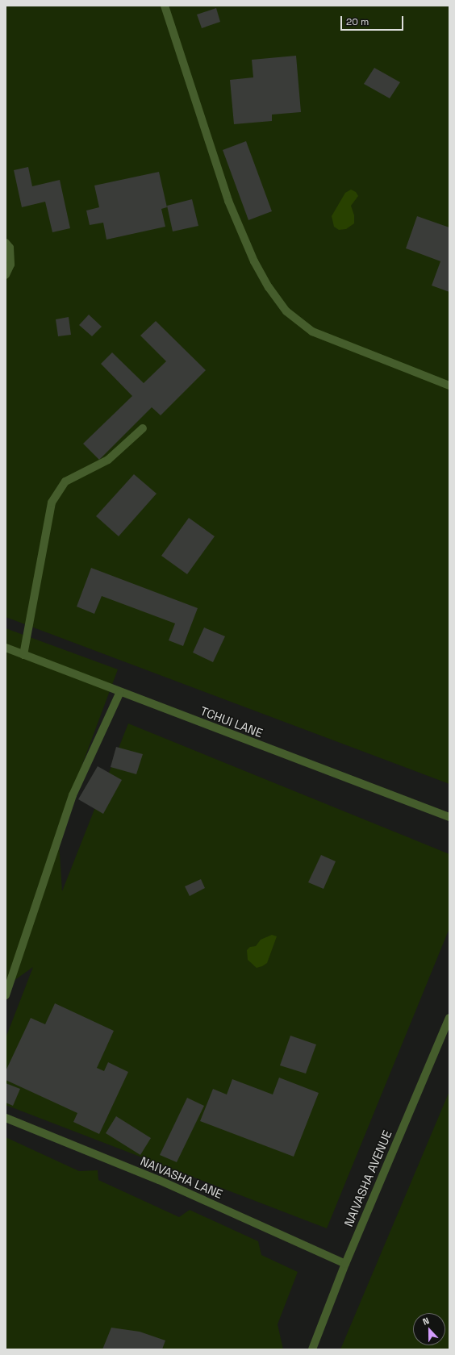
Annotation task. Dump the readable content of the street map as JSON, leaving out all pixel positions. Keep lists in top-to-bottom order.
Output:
{
  "streets": {
    "street": ["TCHUI LANE", "NAIVASHA LANE", "NAIVASHA AVENUE"]
  },
  "crossings": [
    ["NAIVASHA LANE", "NAIVASHA AVENUE"]
  ],
  "scale_bar": "20 m",
  "north": "top"
}
